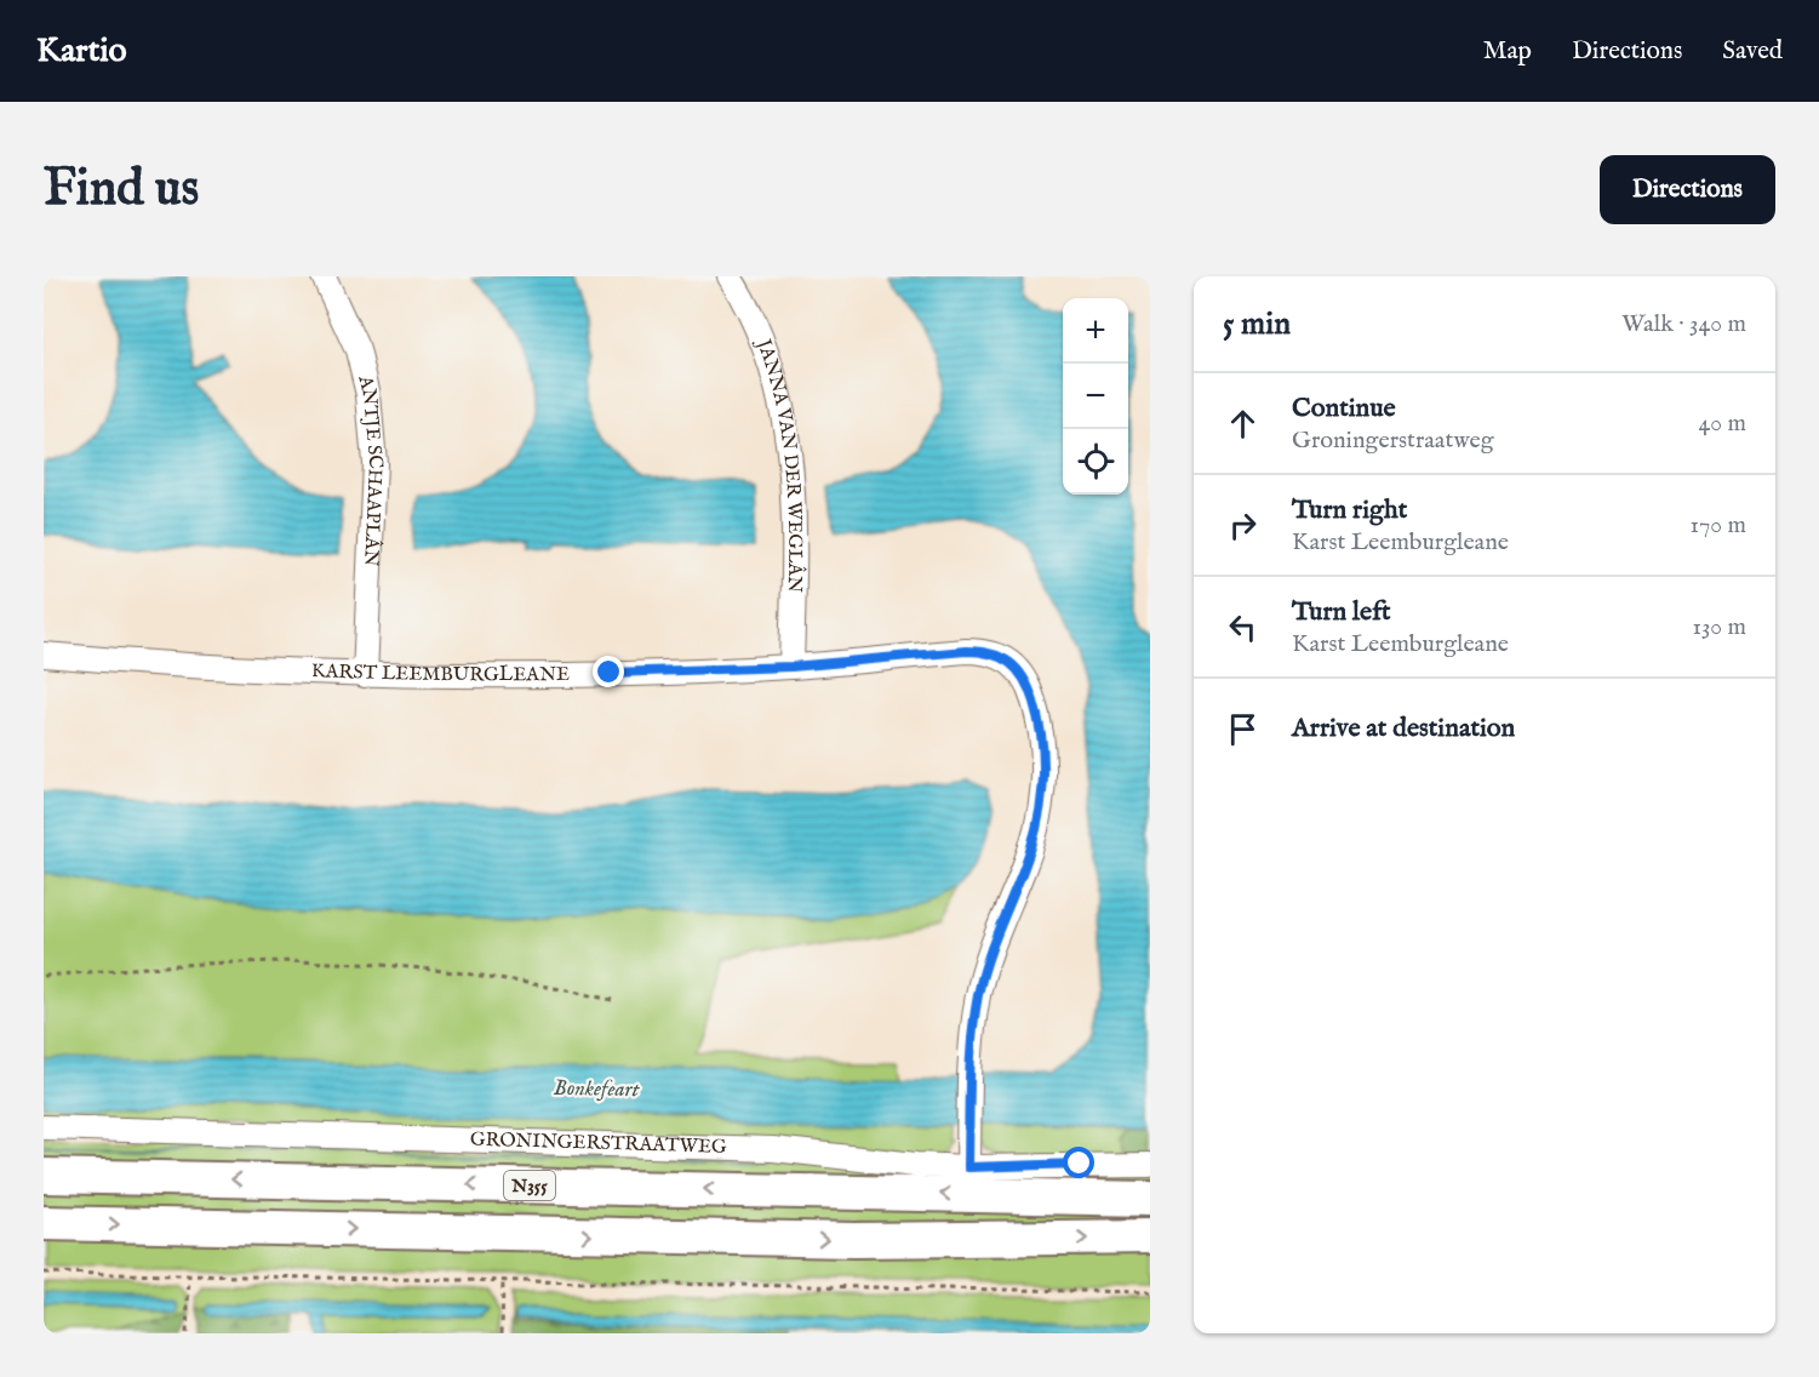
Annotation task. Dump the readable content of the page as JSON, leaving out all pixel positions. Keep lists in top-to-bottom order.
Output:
{
  "streets": {
    "highway": ["N355"],
    "street": [
      "JANNA VAN DER WEGLÂN",
      "ANTJE SCHAAPLÂN",
      "KARST LEEMBURGLEANE",
      "GRONINGERSTRAATWEG"
    ]
  },
  "crossings": [
    ["JANNA VAN DER WEGLÂN", "KARST LEEMBURGLEANE"],
    ["ANTJE SCHAAPLÂN", "KARST LEEMBURGLEANE"],
    ["KARST LEEMBURGLEANE", "GRONINGERSTRAATWEG"]
  ],
  "water": ["Bonkefeart"],
  "page": {
    "header": "Kartio",
    "nav": ["Map", "Directions", "Saved"],
    "buttons": "Directions",
    "title": "Find us",
    "heading": ["5 min", "Walk · 340 m"],
    "map_buttons": ["+", "−"],
    "list": [
      ["Continue", "Groningerstraatweg", "40 m"],
      ["Turn right", "Karst Leemburgleane", "170 m"],
      ["Turn left", "Karst Leemburgleane", "130 m"],
      "Arrive at destination"
    ]
  }
}
